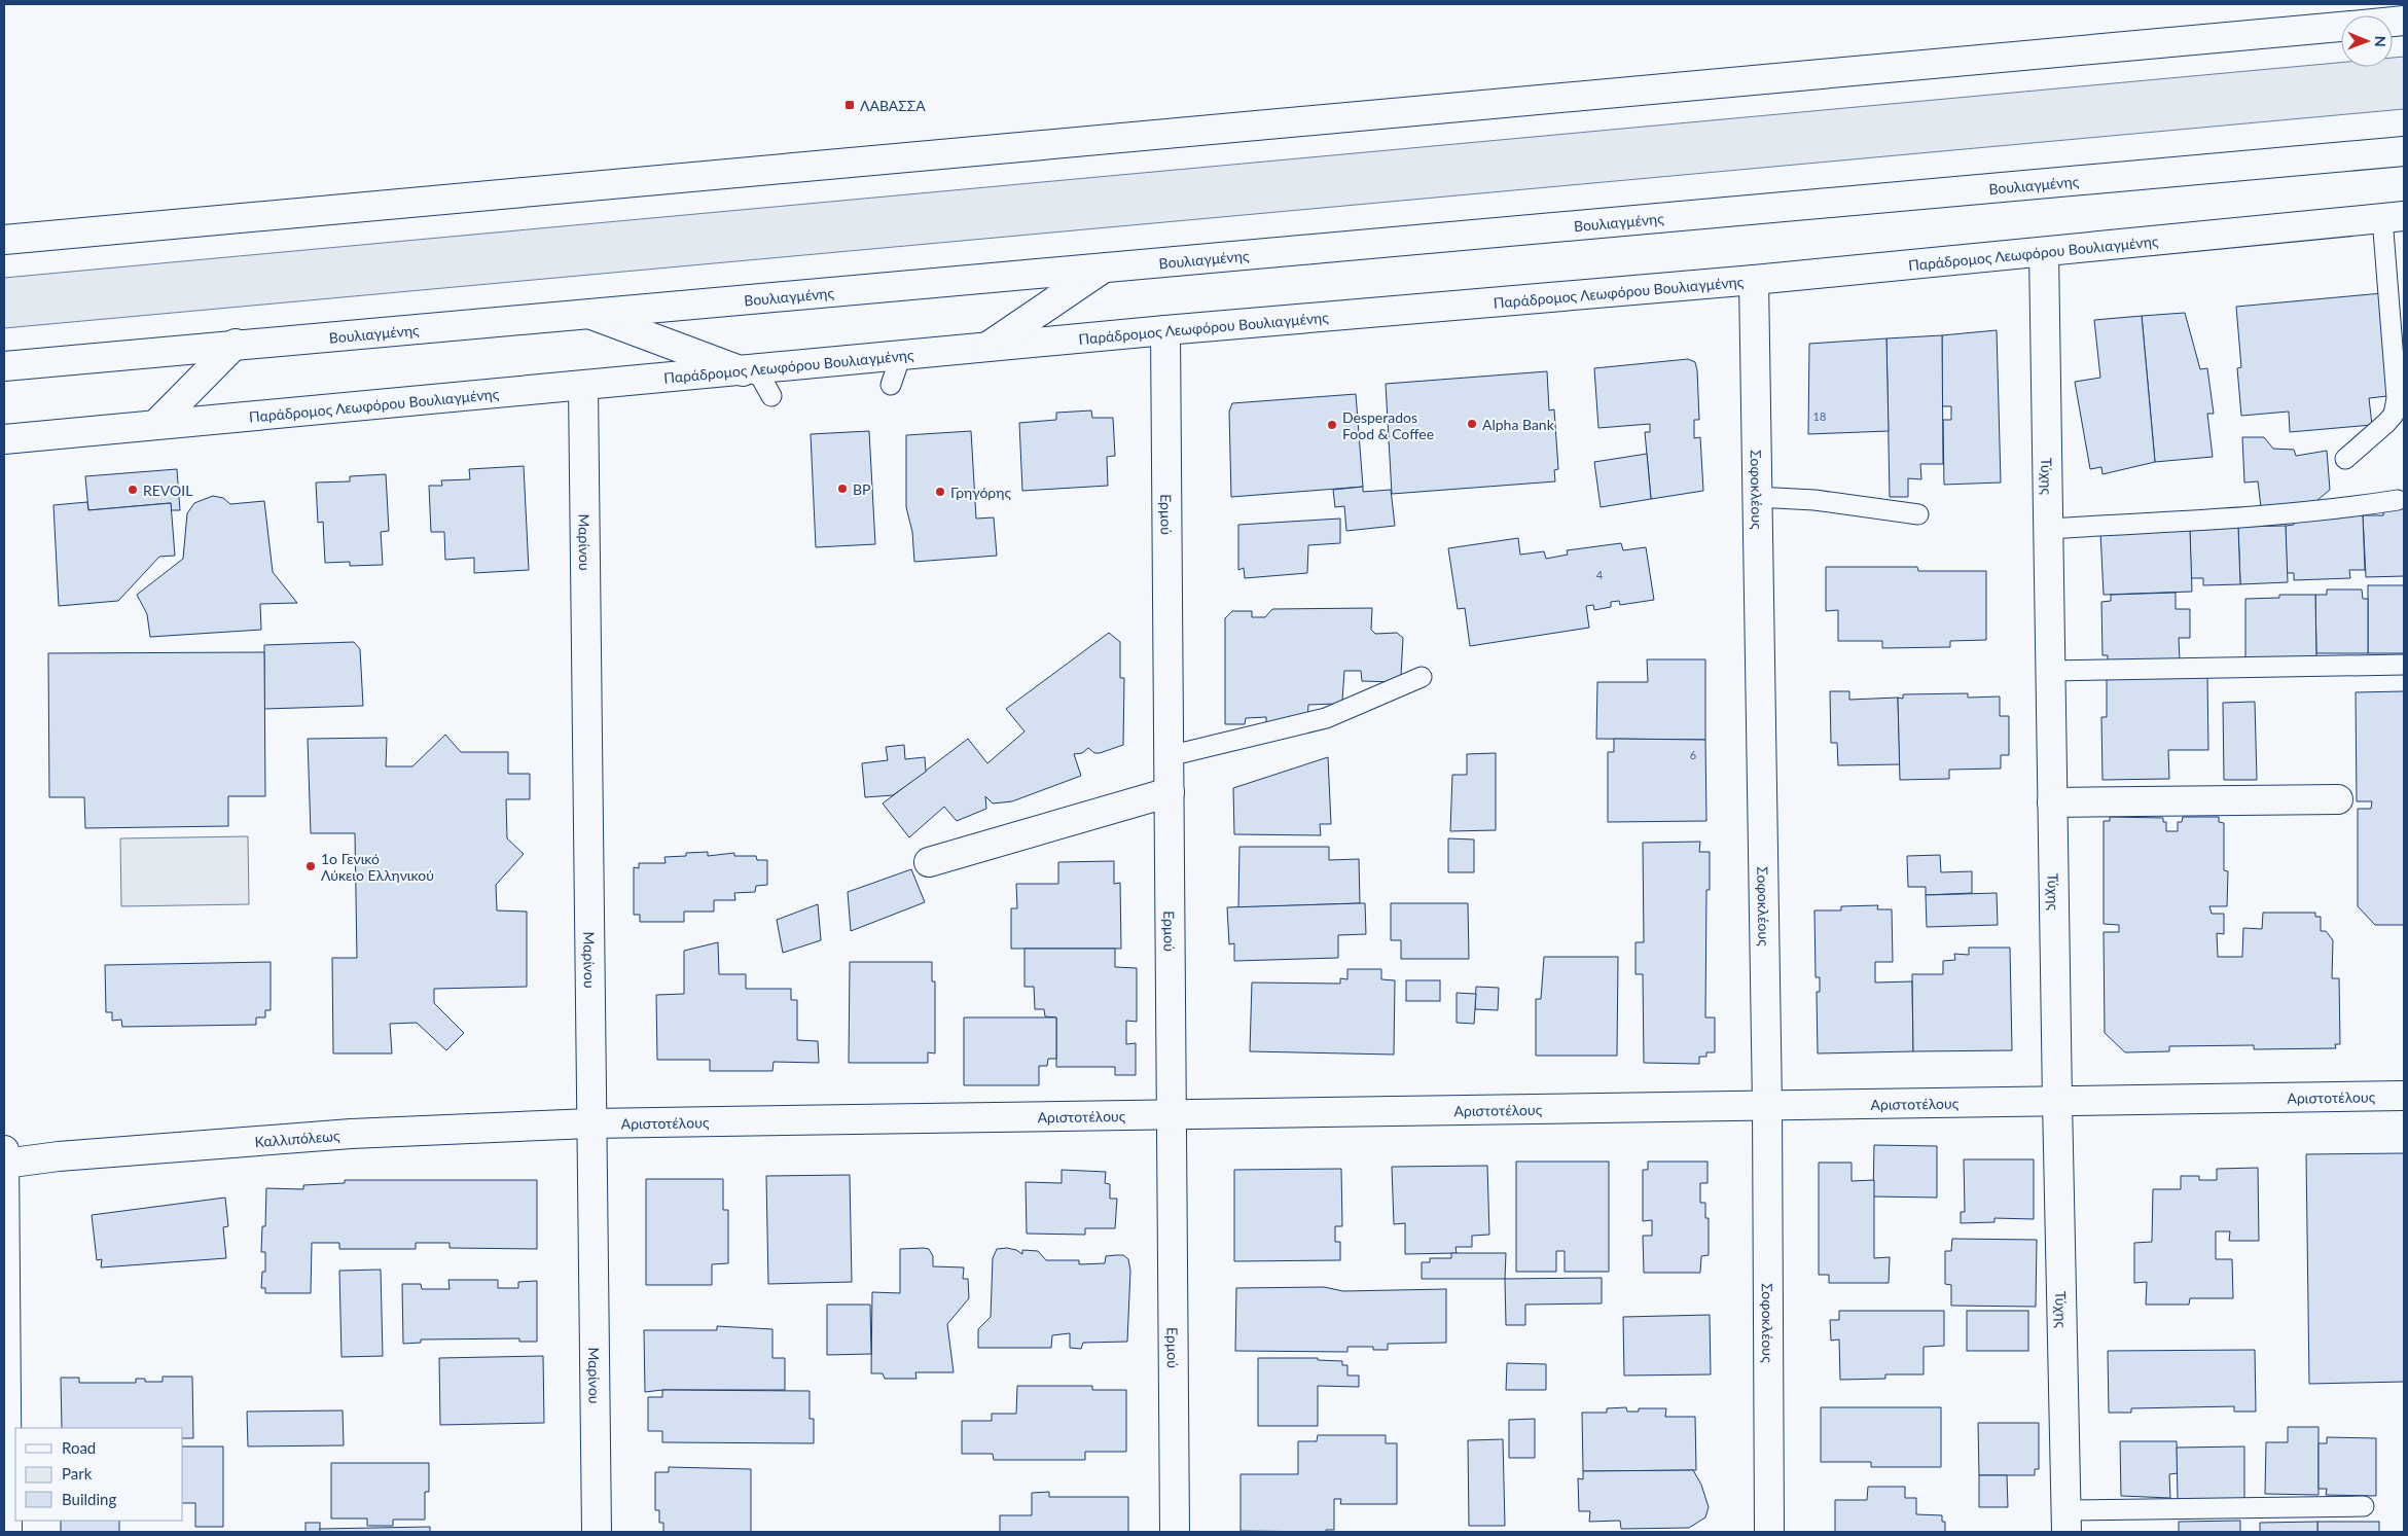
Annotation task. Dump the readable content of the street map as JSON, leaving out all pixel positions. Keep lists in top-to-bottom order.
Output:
{
  "streets": {
    "street": [
      "Βουλιαγμένης",
      "Παράδρομος Λεωφόρου Βουλιαγμένης",
      "Τύχης",
      "Σοφοκλέους",
      "Ερμού",
      "Μαρίνου",
      "Αριστοτέλους",
      "Καλλιπόλεως"
    ]
  },
  "crossings": [
    ["Παράδρομος Λεωφόρου Βουλιαγμένης", "Τύχης"],
    ["Παράδρομος Λεωφόρου Βουλιαγμένης", "Σοφοκλέους"],
    ["Παράδρομος Λεωφόρου Βουλιαγμένης", "Ερμού"],
    ["Παράδρομος Λεωφόρου Βουλιαγμένης", "Μαρίνου"],
    ["Τύχης", "Αριστοτέλους"],
    ["Σοφοκλέους", "Αριστοτέλους"],
    ["Ερμού", "Αριστοτέλους"],
    ["Μαρίνου", "Αριστοτέλους"],
    ["Μαρίνου", "Καλλιπόλεως"],
    ["Αριστοτέλους", "Καλλιπόλεως"]
  ],
  "places": {
    "transit": ["ΛΑΒΑΣΣΑ"],
    "other": [
      "Alpha Bank",
      "Desperados Food & Coffee",
      "BP",
      "REVOIL",
      "Γρηγόρης",
      "1ο Γενικό Λύκειο Ελληνικού"
    ]
  },
  "house_numbers": ["18", "4", "6"],
  "legend": ["Road", "Park", "Building"],
  "north": "right"
}
